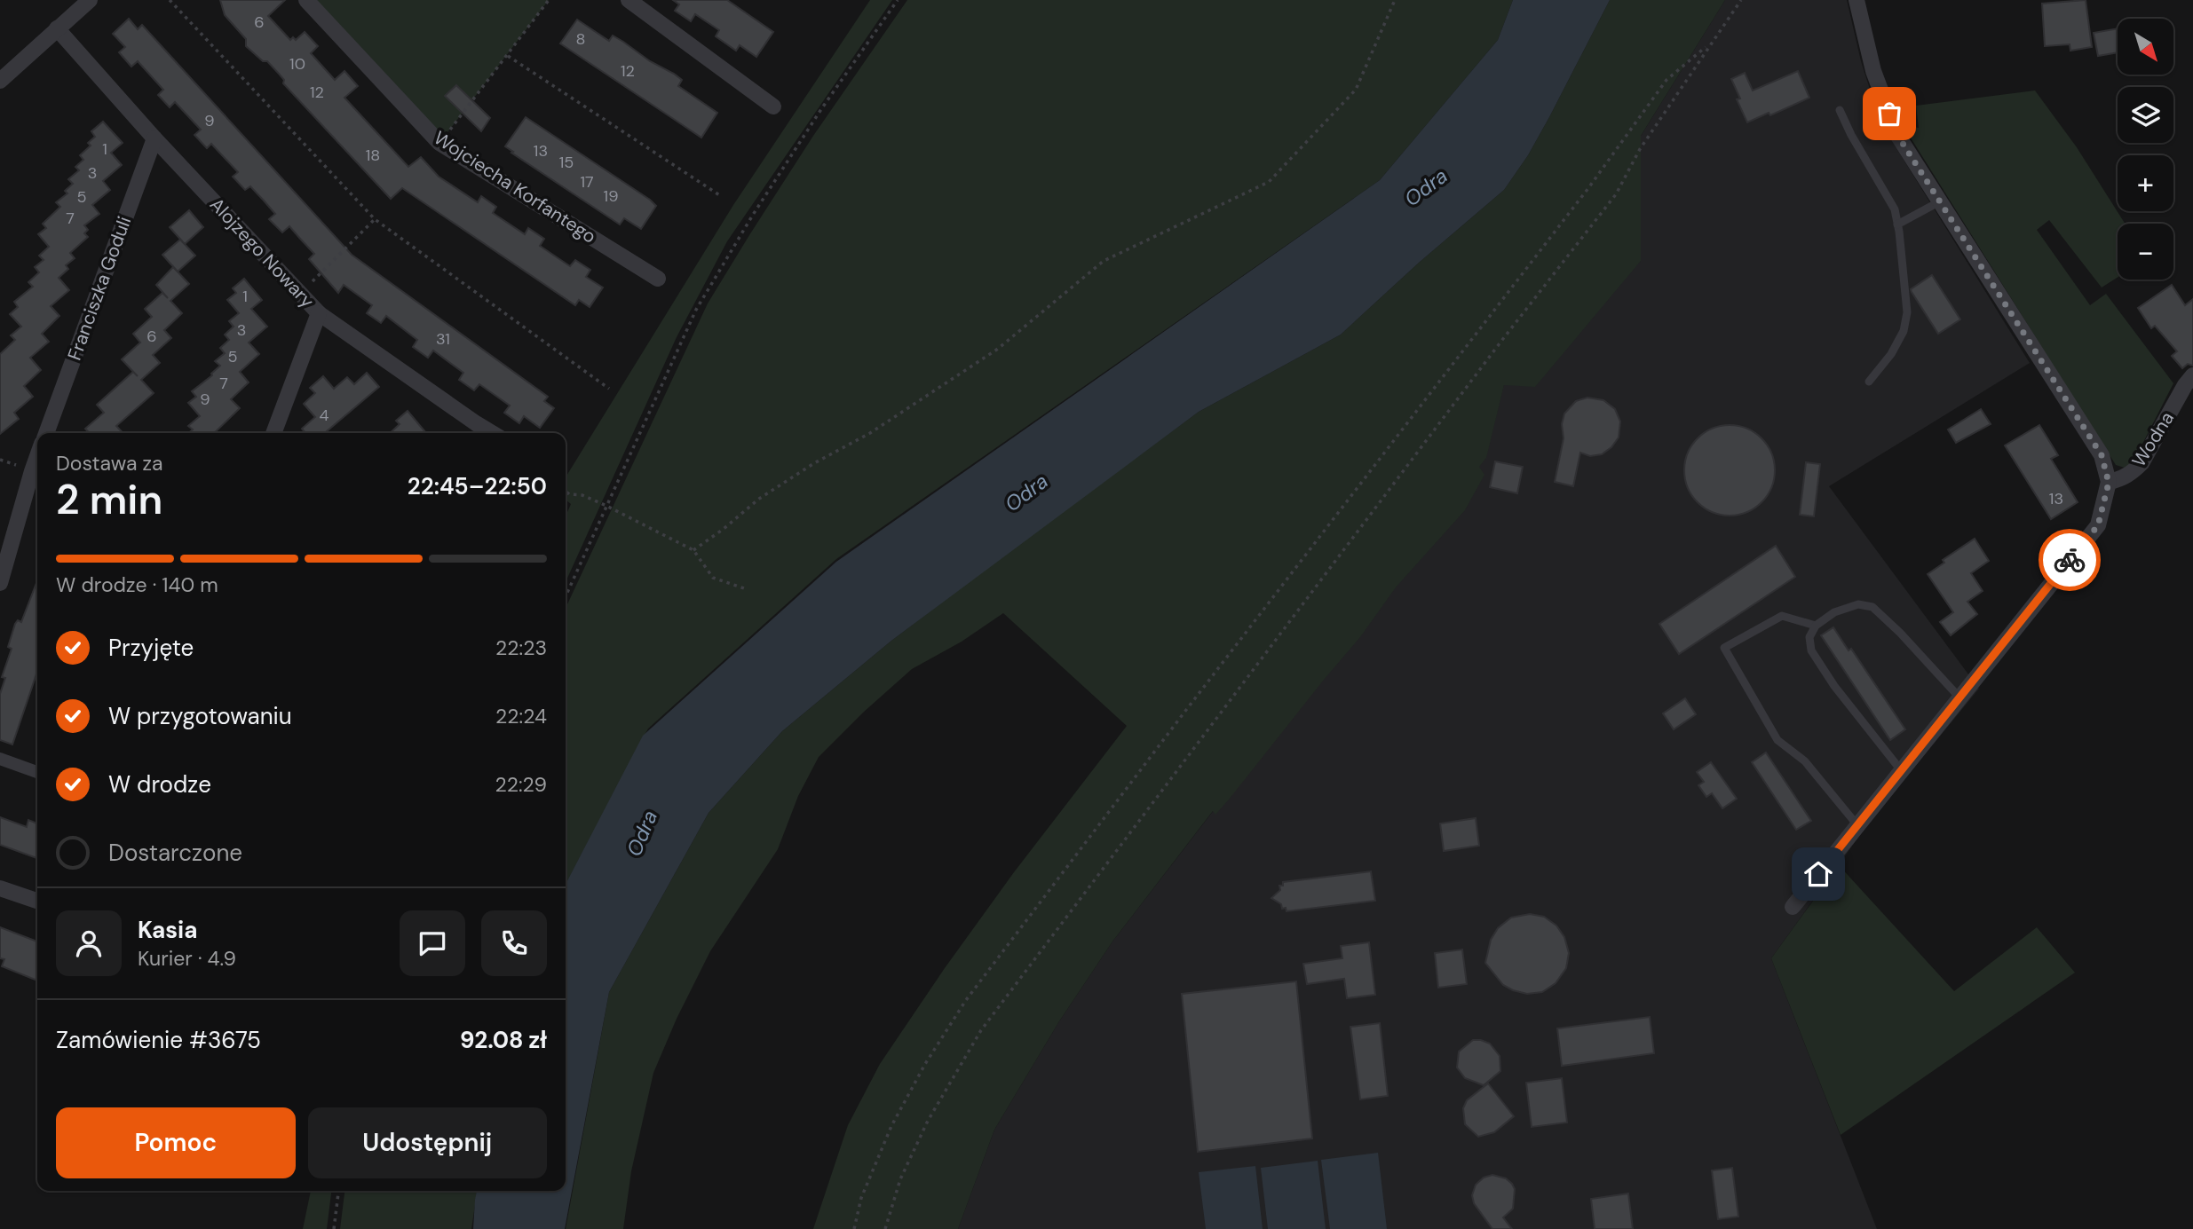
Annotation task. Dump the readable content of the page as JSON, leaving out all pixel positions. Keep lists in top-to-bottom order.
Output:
{
  "streets": {
    "street": [
      "Wojciecha Korfantego",
      "Alojzego Nowary",
      "Franciszka Goduli",
      "Wodna"
    ]
  },
  "crossings": [
    ["Alojzego Nowary", "Franciszka Goduli"]
  ],
  "water": ["Odra"],
  "house_numbers": [
    "6",
    "8",
    "10",
    "12",
    "12",
    "9",
    "1",
    "13",
    "18",
    "15",
    "3",
    "17",
    "19",
    "5",
    "7",
    "1",
    "3",
    "6",
    "31",
    "5",
    "7",
    "9",
    "4",
    "13"
  ],
  "north": "bottom right",
  "page": {
    "map_buttons": ["+", "−"],
    "heading": ["2 min", "Dostawa za", "22:45–22:50"],
    "panel": [
      "Kasia",
      "Kurier · 4.9",
      "Zamówienie #3675",
      "92.08 zł"
    ],
    "bar": "W drodze · 140 m",
    "list": [
      ["Przyjęte", "22:23"],
      ["W przygotowaniu", "22:24"],
      ["W drodze", "22:29"],
      "Dostarczone"
    ],
    "buttons": ["Pomoc", "Udostępnij"]
  }
}
